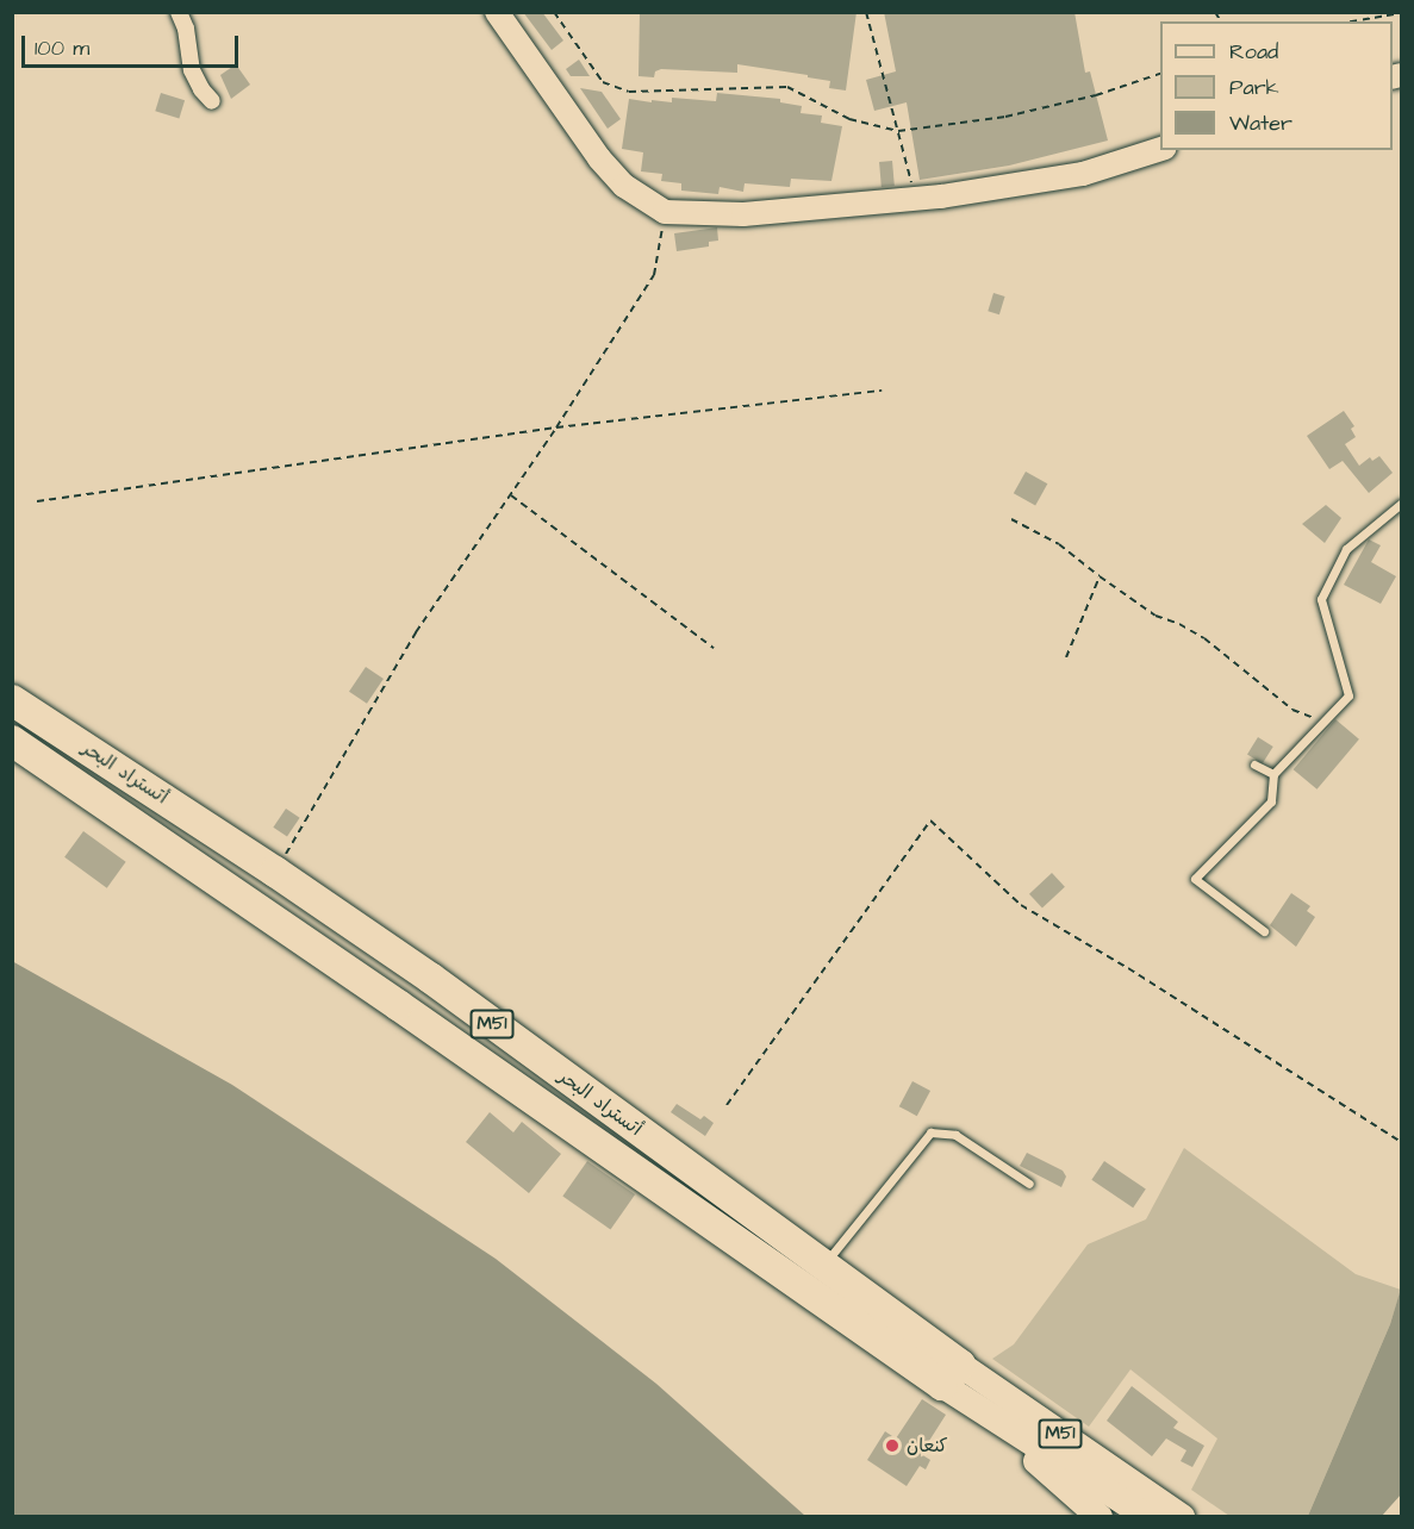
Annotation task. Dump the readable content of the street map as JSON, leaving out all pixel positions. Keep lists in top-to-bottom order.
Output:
{
  "streets": {
    "highway": ["أتستراد البحر", "M51"]
  },
  "crossings": [
    ["أتستراد البحر", "M51"]
  ],
  "places": ["كنعان"],
  "legend": ["Road", "Park", "Water"],
  "scale_bar": "100 m"
}
